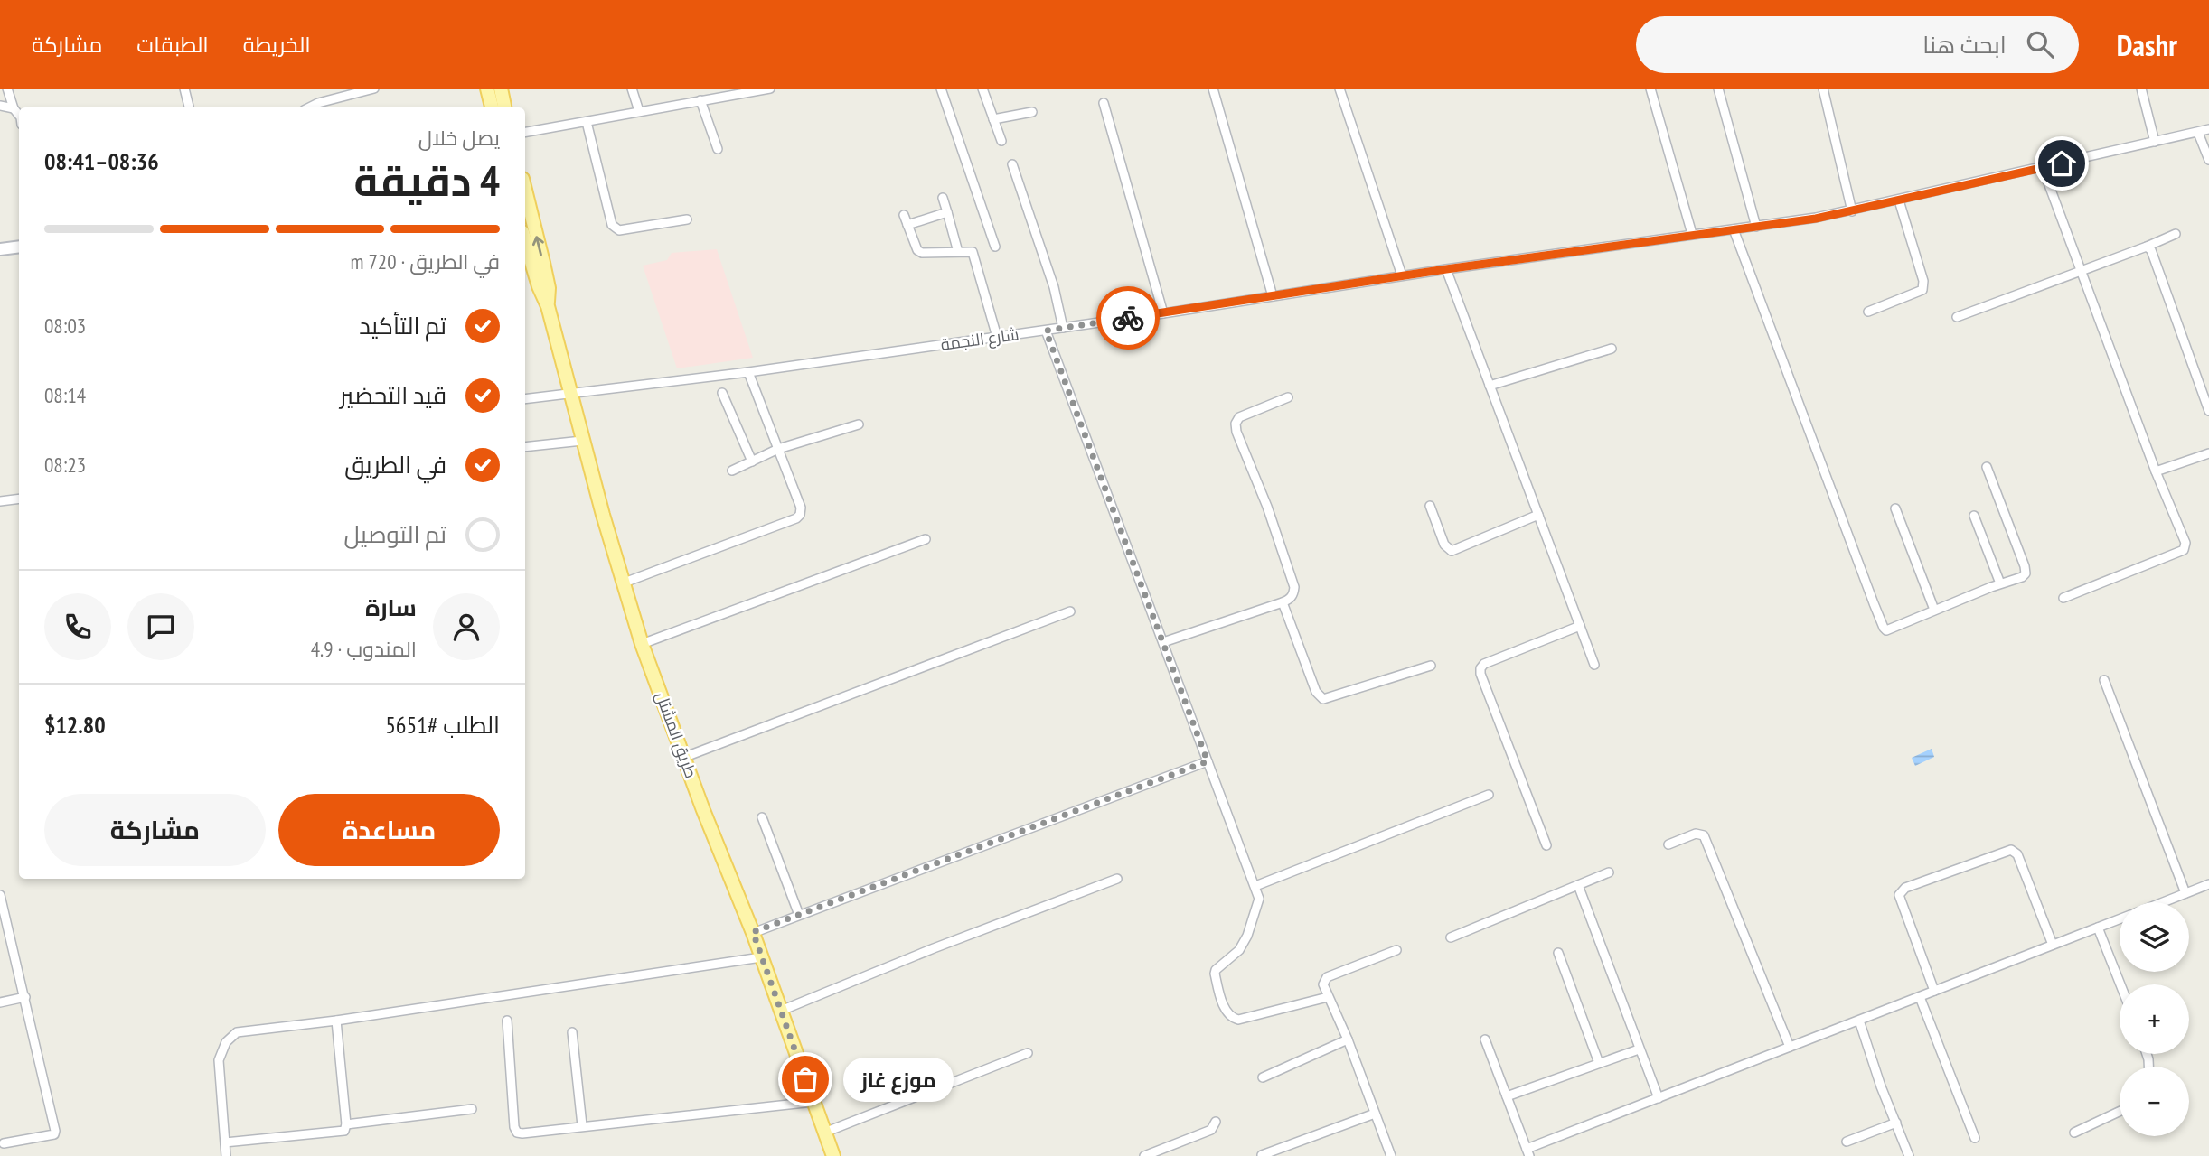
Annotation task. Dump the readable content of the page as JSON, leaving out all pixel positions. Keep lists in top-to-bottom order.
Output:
{
  "streets": {
    "main road": ["طريق المشتل"],
    "street": ["شارع النجمة"]
  },
  "crossings": [
    ["شارع النجمة", "طريق المشتل"]
  ],
  "places": ["موزع غاز"],
  "page": {
    "header": "Dashr",
    "search": "ابحث هنا",
    "nav": ["الخريطة", "الطبقات", "مشاركة"],
    "heading": ["4 دقيقة", "يصل خلال", "08:36–08:41"],
    "panel": [
      "سارة",
      "المندوب · 4.9",
      "الطلب #5651",
      "$12.80"
    ],
    "bar": "في الطريق · 720 m",
    "list": [
      ["تم التأكيد", "08:03"],
      ["قيد التحضير", "08:14"],
      ["في الطريق", "08:23"],
      "تم التوصيل"
    ],
    "buttons": ["مساعدة", "مشاركة"],
    "map_buttons": ["+", "−"],
    "bubble": "موزع غاز"
  }
}
